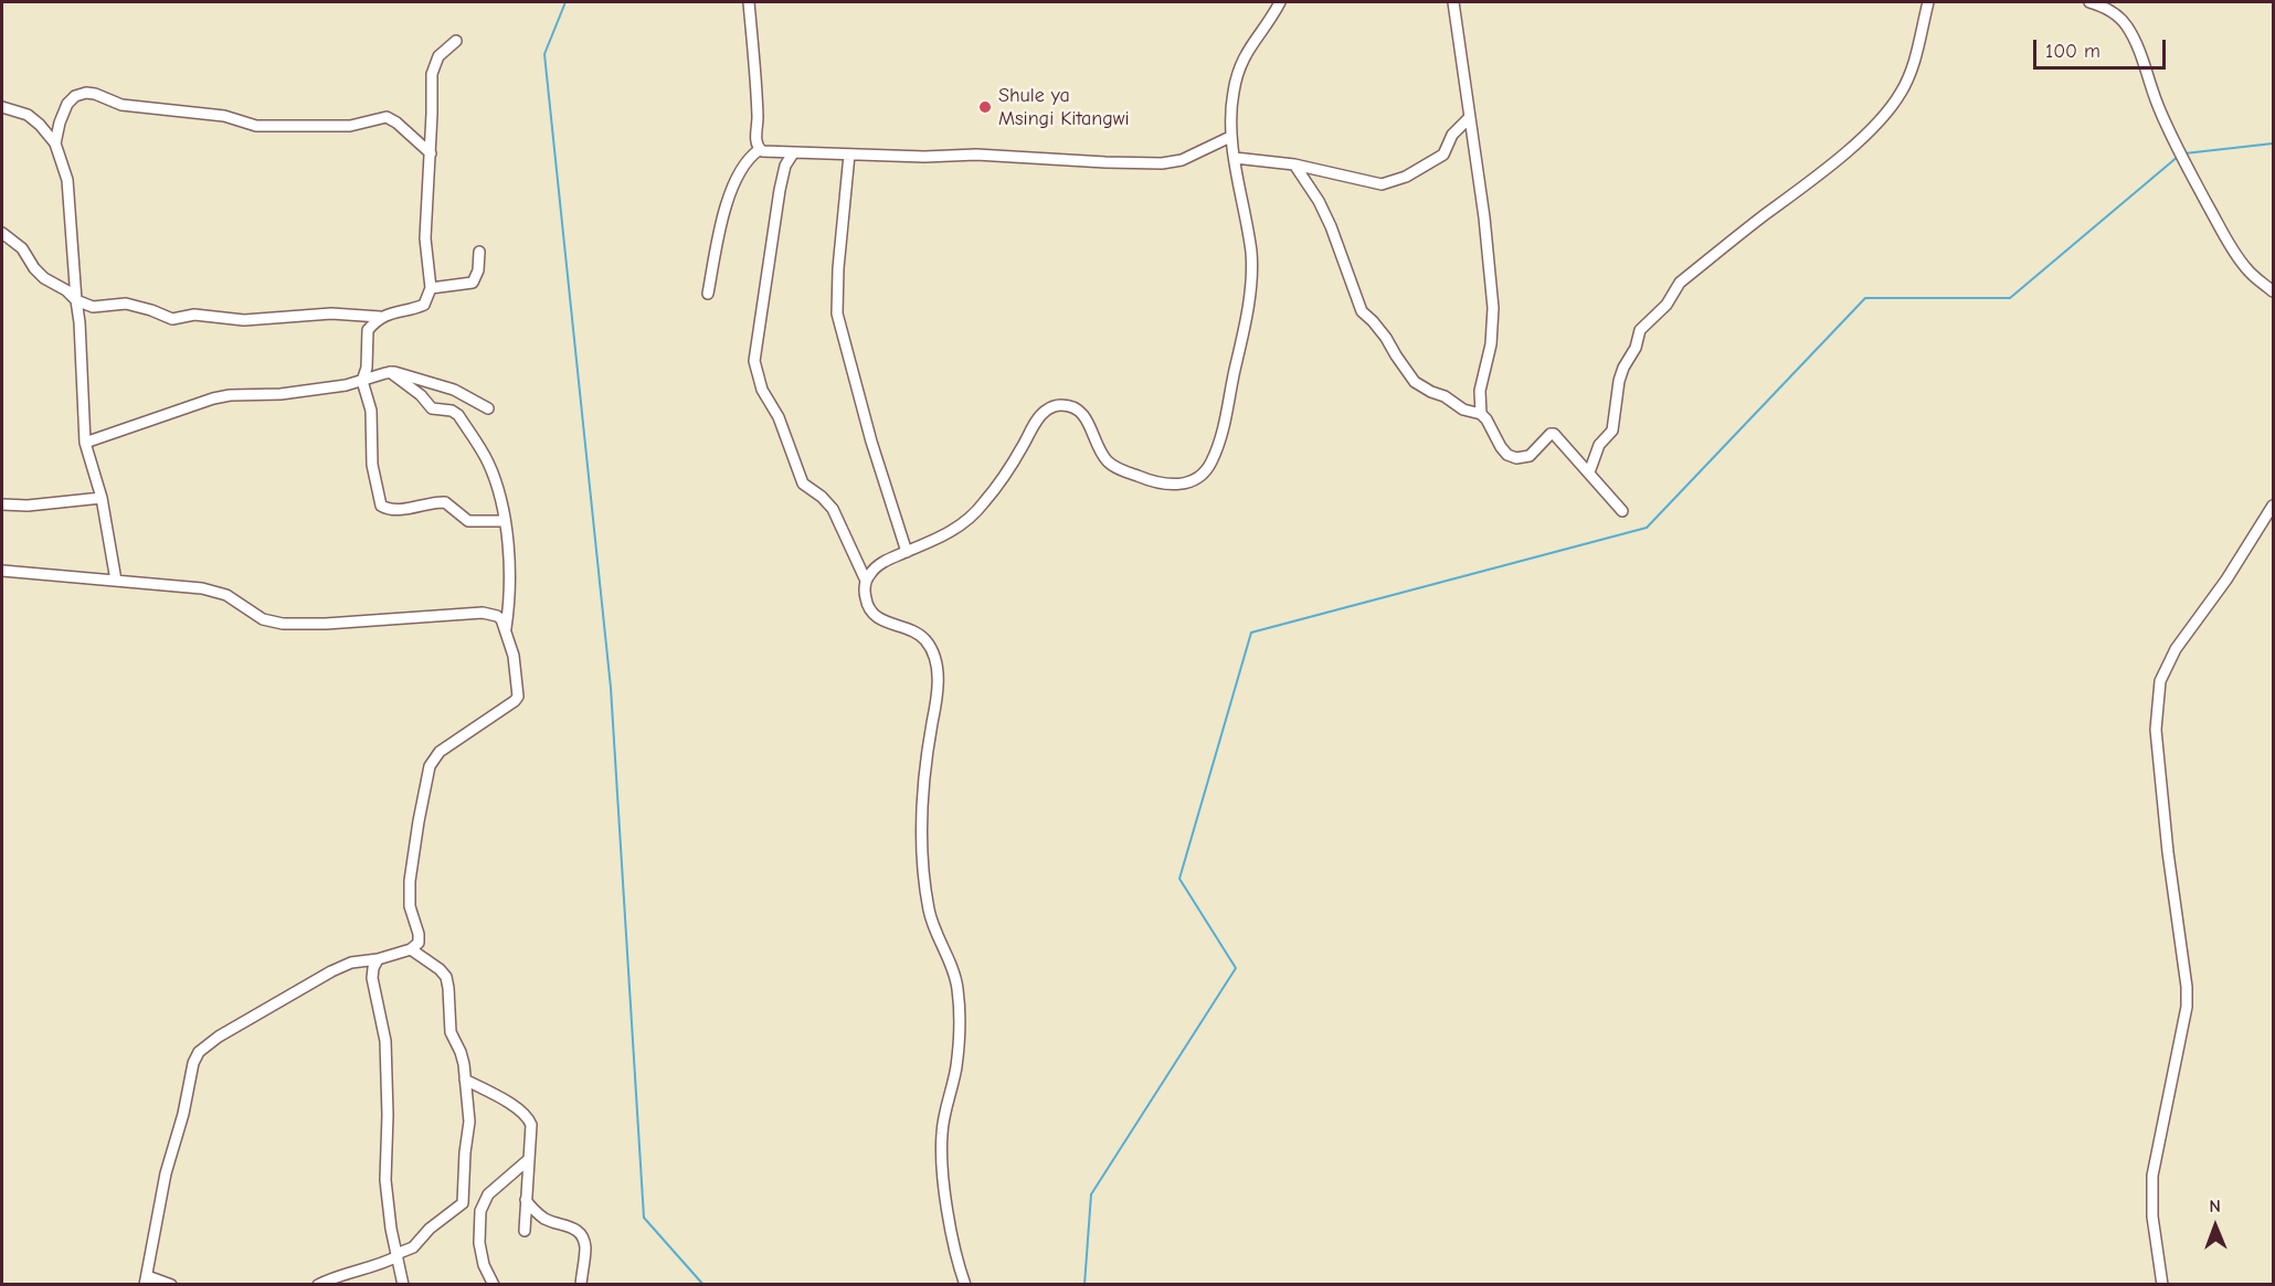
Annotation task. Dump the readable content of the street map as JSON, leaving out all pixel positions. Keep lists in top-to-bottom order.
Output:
{
  "places": ["Shule ya Msingi Kitangwi"],
  "scale_bar": "100 m",
  "north": "top"
}
